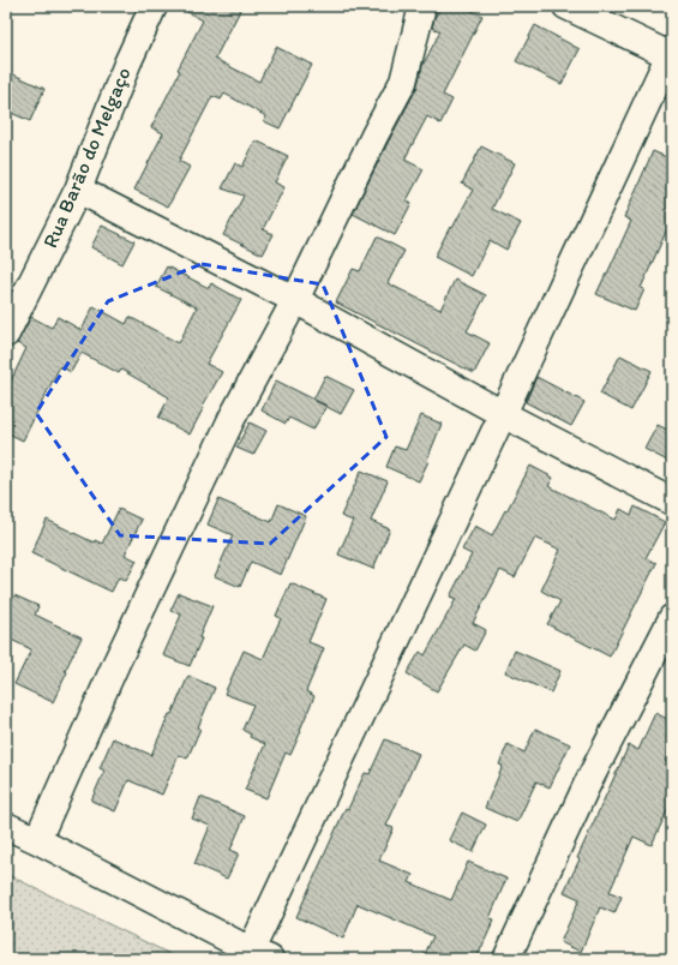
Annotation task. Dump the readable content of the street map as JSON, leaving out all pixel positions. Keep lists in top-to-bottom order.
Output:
{
  "streets": {
    "street": ["Rua Barão do Melgaço"]
  }
}
